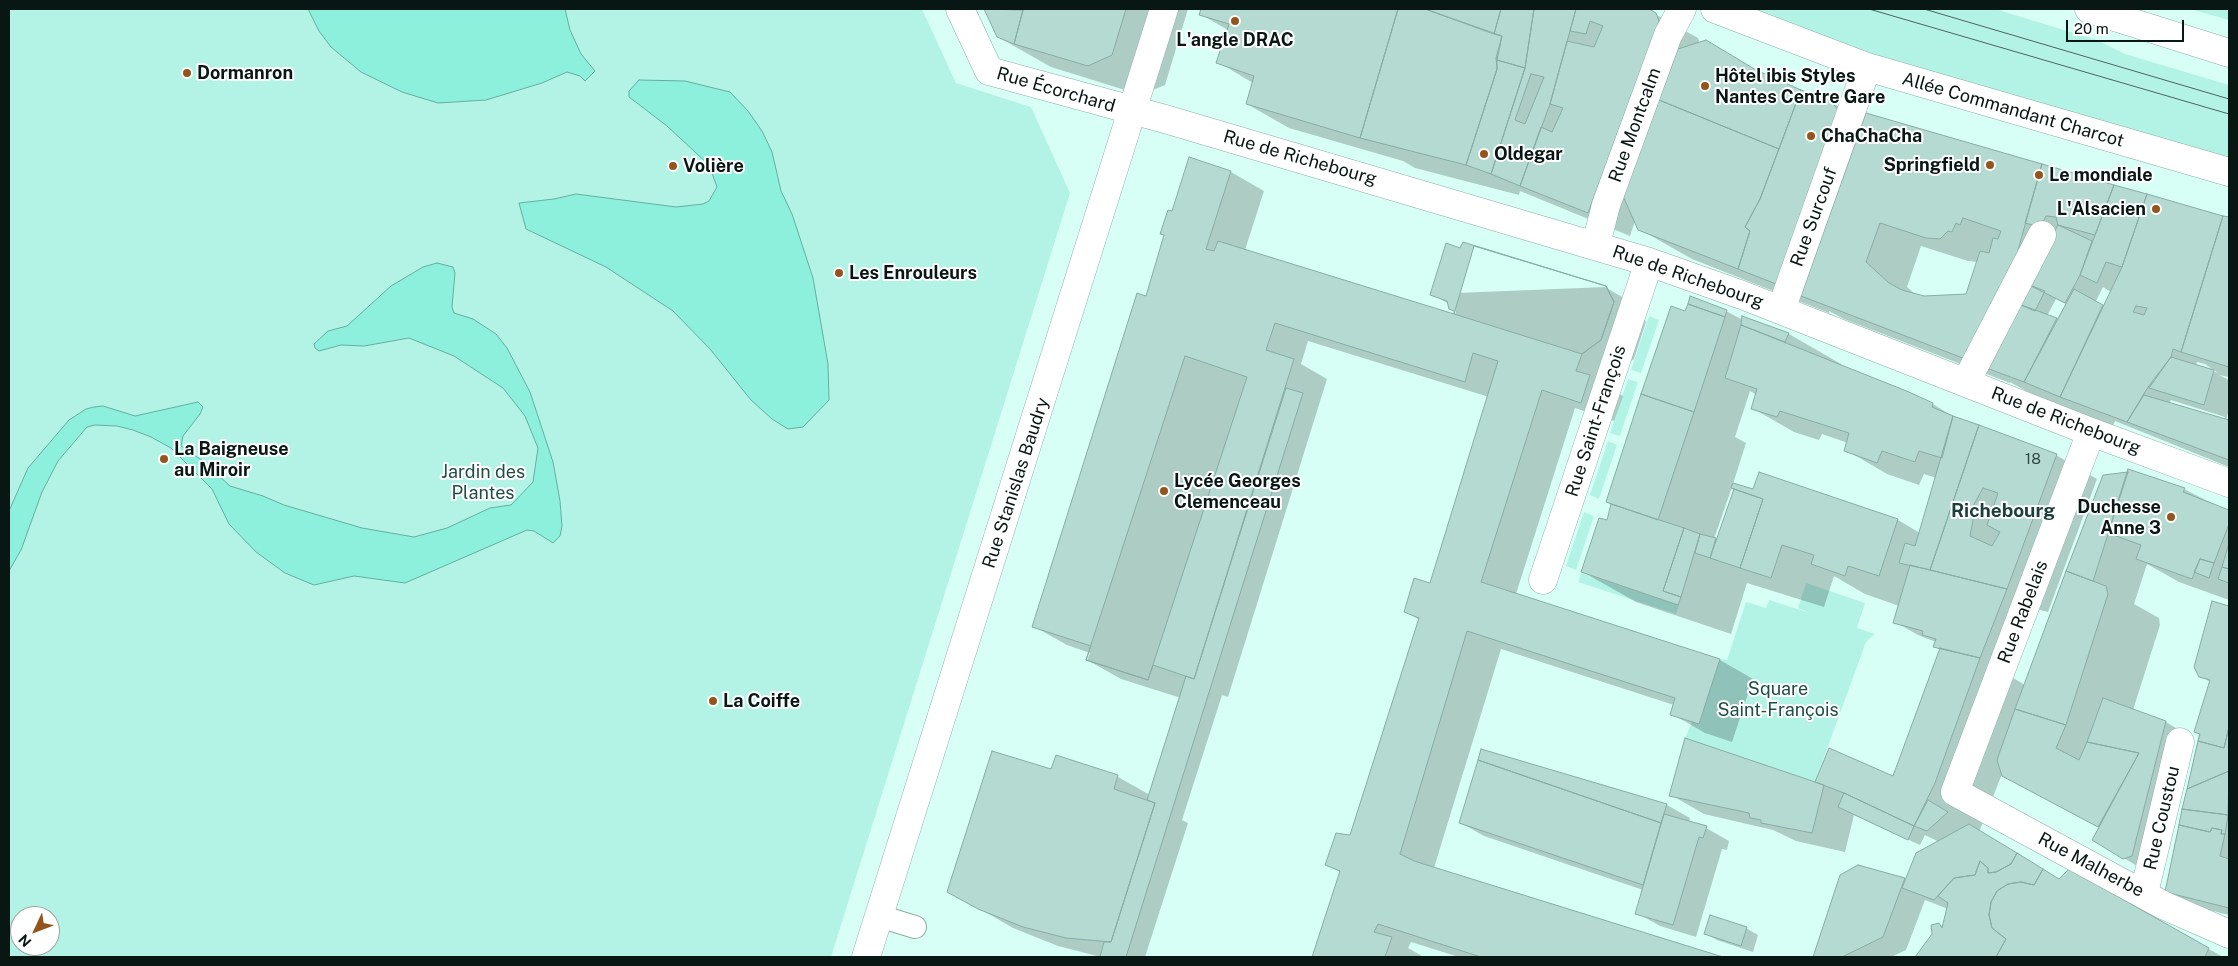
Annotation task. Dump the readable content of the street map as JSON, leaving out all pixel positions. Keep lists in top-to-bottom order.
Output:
{
  "streets": {
    "street": [
      "Rue Écorchard",
      "Allée Commandant Charcot",
      "Rue Montcalm",
      "Rue de Richebourg",
      "Rue Surcouf",
      "Rue Saint-François",
      "Rue Stanislas Baudry",
      "Rue Rabelais",
      "Rue Coustou",
      "Rue Malherbe"
    ]
  },
  "crossings": [
    ["Rue Écorchard", "Rue de Richebourg"],
    ["Rue Écorchard", "Rue Stanislas Baudry"],
    ["Allée Commandant Charcot", "Rue Surcouf"],
    ["Rue Montcalm", "Rue de Richebourg"],
    ["Rue de Richebourg", "Rue Surcouf"],
    ["Rue de Richebourg", "Rue Saint-François"],
    ["Rue de Richebourg", "Rue Stanislas Baudry"],
    ["Rue de Richebourg", "Rue Rabelais"],
    ["Rue Rabelais", "Rue Malherbe"],
    ["Rue Coustou", "Rue Malherbe"]
  ],
  "districts": ["Richebourg"],
  "parks": ["Jardin des Plantes", "Square Saint-François"],
  "places": [
    "L'angle DRAC",
    "Dormanron",
    "Hôtel ibis Styles Nantes Centre Gare",
    "ChaChaCha",
    "Oldegar",
    "Springfield",
    "Volière",
    "Le mondiale",
    "L'Alsacien",
    "Les Enrouleurs",
    "La Baigneuse au Miroir",
    "Lycée Georges Clemenceau",
    "Duchesse Anne 3",
    "La Coiffe"
  ],
  "house_numbers": ["18"],
  "scale_bar": "20 m",
  "north": "bottom left"
}
